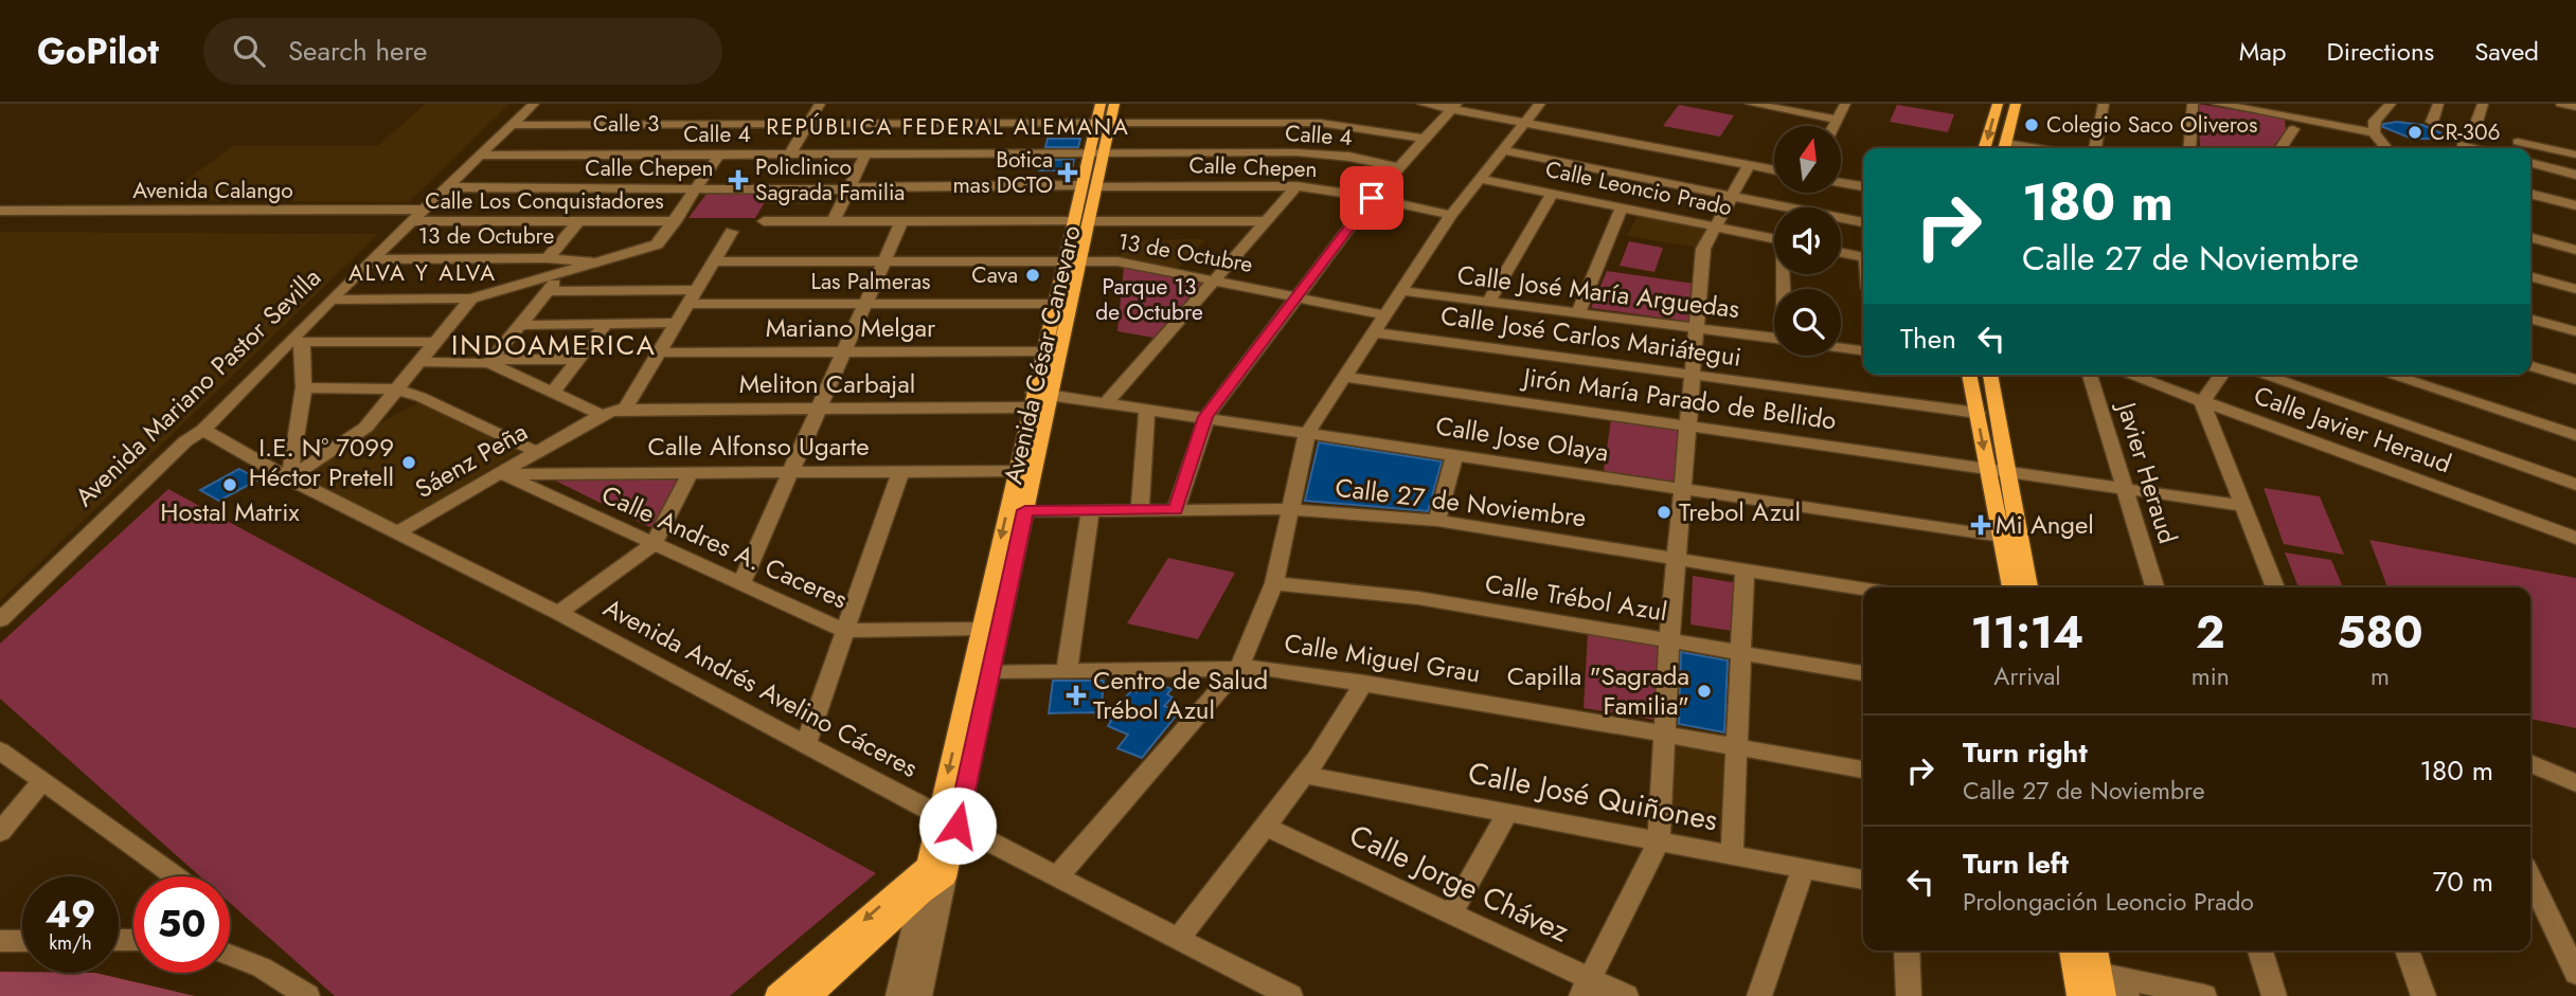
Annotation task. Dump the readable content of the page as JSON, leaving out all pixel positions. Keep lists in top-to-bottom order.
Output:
{
  "streets": {
    "main road": ["Avenida César Canevaro"],
    "street": [
      "Calle 3",
      "Calle 4",
      "Calle Chepen",
      "Calle Leoncio Prado",
      "Avenida Calango",
      "Calle Los Conquistadores",
      "13 de Octubre",
      "Las Palmeras",
      "Calle José María Arguedas",
      "Mariano Melgar",
      "Calle José Carlos Mariátegui",
      "Meliton Carbajal",
      "Avenida Mariano Pastor Sevilla",
      "Jirón María Parado de Bellido",
      "Calle Javier Heraud",
      "Calle Jose Olaya",
      "Calle Alfonso Ugarte",
      "Sáenz Peña",
      "Javier Heraud",
      "Calle 27 de Noviembre",
      "Calle Andres A. Caceres",
      "Calle Trébol Azul",
      "Calle Miguel Grau",
      "Avenida Andrés Avelino Cáceres",
      "Calle José Quiñones",
      "Calle Jorge Chávez"
    ]
  },
  "crossings": [
    ["Calle 3", "Avenida César Canevaro"],
    ["Calle 3", "Avenida Mariano Pastor Sevilla"],
    ["Calle 4", "Avenida César Canevaro"],
    ["Calle 4", "Avenida Mariano Pastor Sevilla"],
    ["Calle Chepen", "Avenida César Canevaro"],
    ["Calle Chepen", "Avenida Mariano Pastor Sevilla"],
    ["Avenida Calango", "Calle Los Conquistadores"],
    ["Avenida Calango", "Avenida Mariano Pastor Sevilla"],
    ["Calle Los Conquistadores", "Avenida Mariano Pastor Sevilla"],
    ["13 de Octubre", "Avenida César Canevaro"],
    ["13 de Octubre", "Avenida Mariano Pastor Sevilla"],
    ["Las Palmeras", "Avenida César Canevaro"],
    ["Mariano Melgar", "Avenida César Canevaro"],
    ["Avenida César Canevaro", "Meliton Carbajal"],
    ["Avenida César Canevaro", "Calle Jose Olaya"],
    ["Avenida César Canevaro", "Calle Alfonso Ugarte"],
    ["Avenida César Canevaro", "Calle 27 de Noviembre"],
    ["Avenida César Canevaro", "Calle Andres A. Caceres"],
    ["Avenida César Canevaro", "Calle Miguel Grau"],
    ["Avenida César Canevaro", "Avenida Andrés Avelino Cáceres"],
    ["Meliton Carbajal", "Calle Jose Olaya"],
    ["Meliton Carbajal", "Sáenz Peña"],
    ["Avenida Mariano Pastor Sevilla", "Avenida Andrés Avelino Cáceres"],
    ["Jirón María Parado de Bellido", "Javier Heraud"],
    ["Calle Alfonso Ugarte", "Sáenz Peña"],
    ["Calle Alfonso Ugarte", "Calle Andres A. Caceres"],
    ["Sáenz Peña", "Calle Andres A. Caceres"],
    ["Sáenz Peña", "Avenida Andrés Avelino Cáceres"]
  ],
  "districts": ["REPÚBLICA FEDERAL ALEMANA", "ALVA Y ALVA", "INDOAMERICA"],
  "parks": ["Parque 13 de Octubre"],
  "places": {
    "other": [
      "Colegio Saco Oliveros",
      "CR-306",
      "Cava",
      "I.E. N° 7099 Héctor Pretell",
      "Hostal Matrix",
      "Trebol Azul",
      "Capilla \"Sagrada Familia\""
    ],
    "health": [
      "Botica mas DCTO",
      "Policlinico Sagrada Familia",
      "Mi Angel",
      "Centro de Salud Trébol Azul"
    ]
  },
  "north": "top",
  "page": {
    "header": "GoPilot",
    "search": "Search here",
    "nav": ["Map", "Directions", "Saved"],
    "turn": ["180 m", "Calle 27 de Noviembre"],
    "then": "Then",
    "eta": [
      "11:14",
      "Arrival",
      "2",
      "min",
      "580",
      "m"
    ],
    "list": [
      {
        "name": "Turn right",
        "note": "Calle 27 de Noviembre",
        "value": "180 m"
      },
      {
        "name": "Turn left",
        "note": "Prolongación Leoncio Prado",
        "value": "70 m"
      }
    ],
    "speed": "49 km/h",
    "limit": "50"
  }
}
